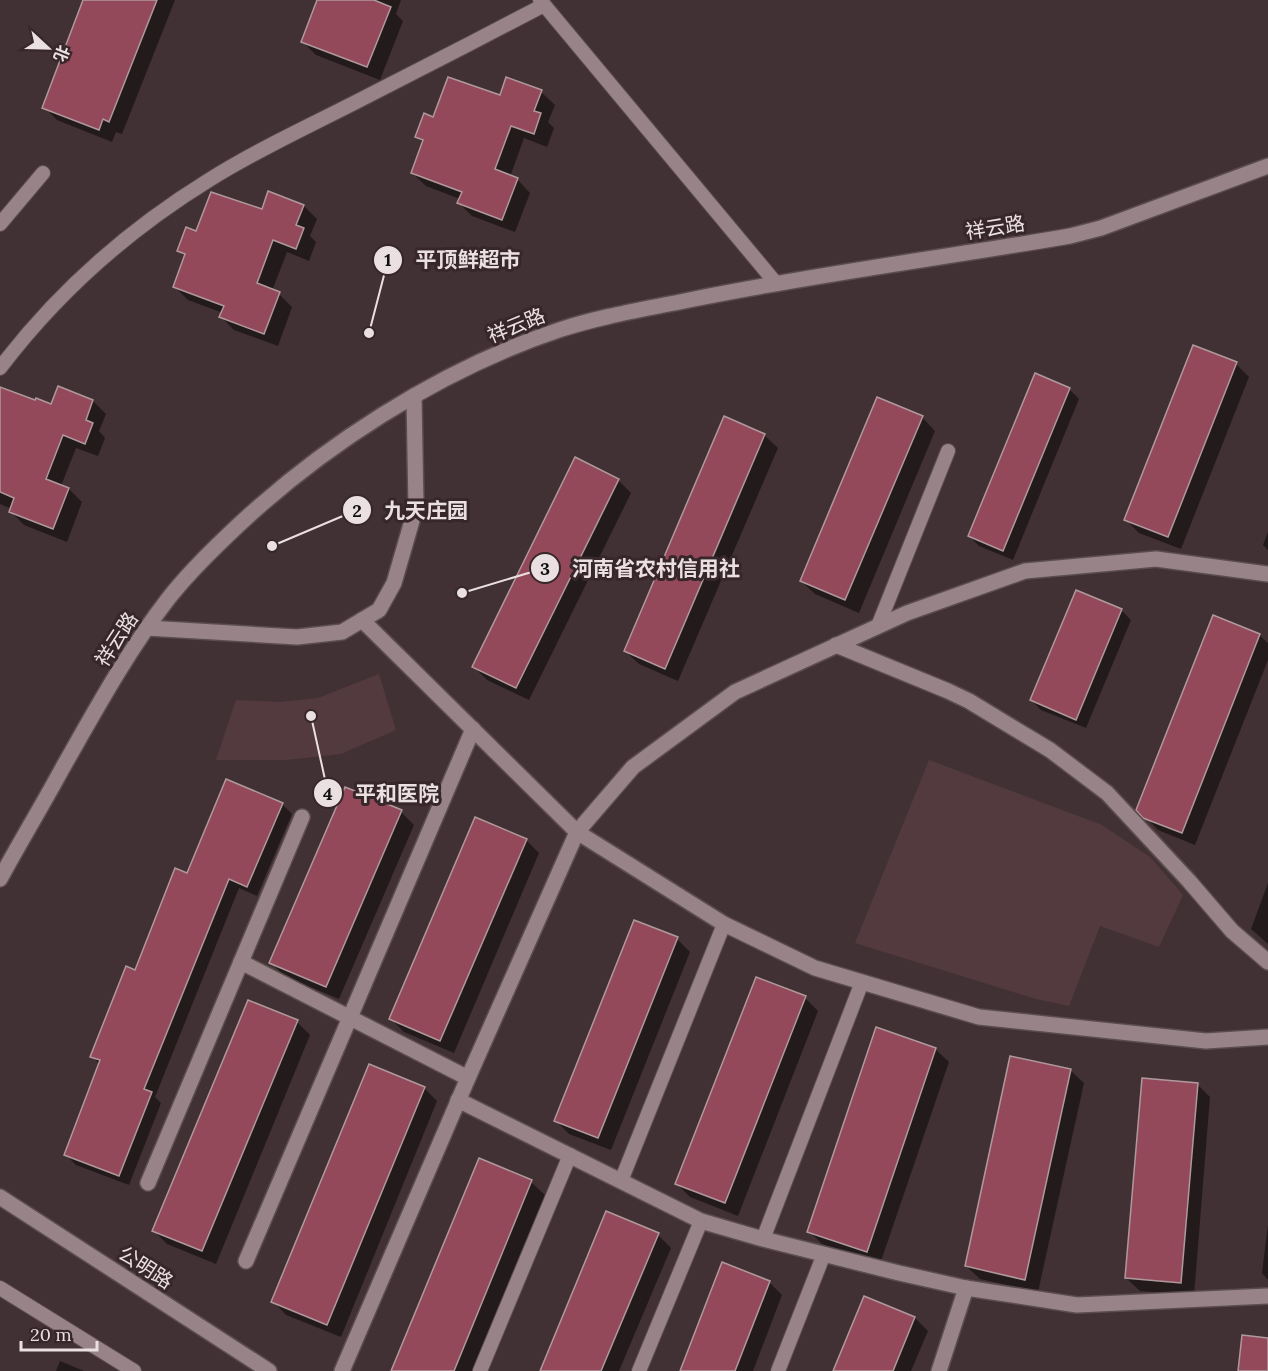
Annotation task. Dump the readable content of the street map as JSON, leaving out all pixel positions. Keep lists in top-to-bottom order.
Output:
{
  "streets": {
    "street": ["祥云路", "公明路"]
  },
  "places": [
    "平顶鲜超市",
    "九天庄园",
    "河南省农村信用社",
    "平和医院"
  ],
  "scale_bar": "20 m",
  "north": "right"
}
